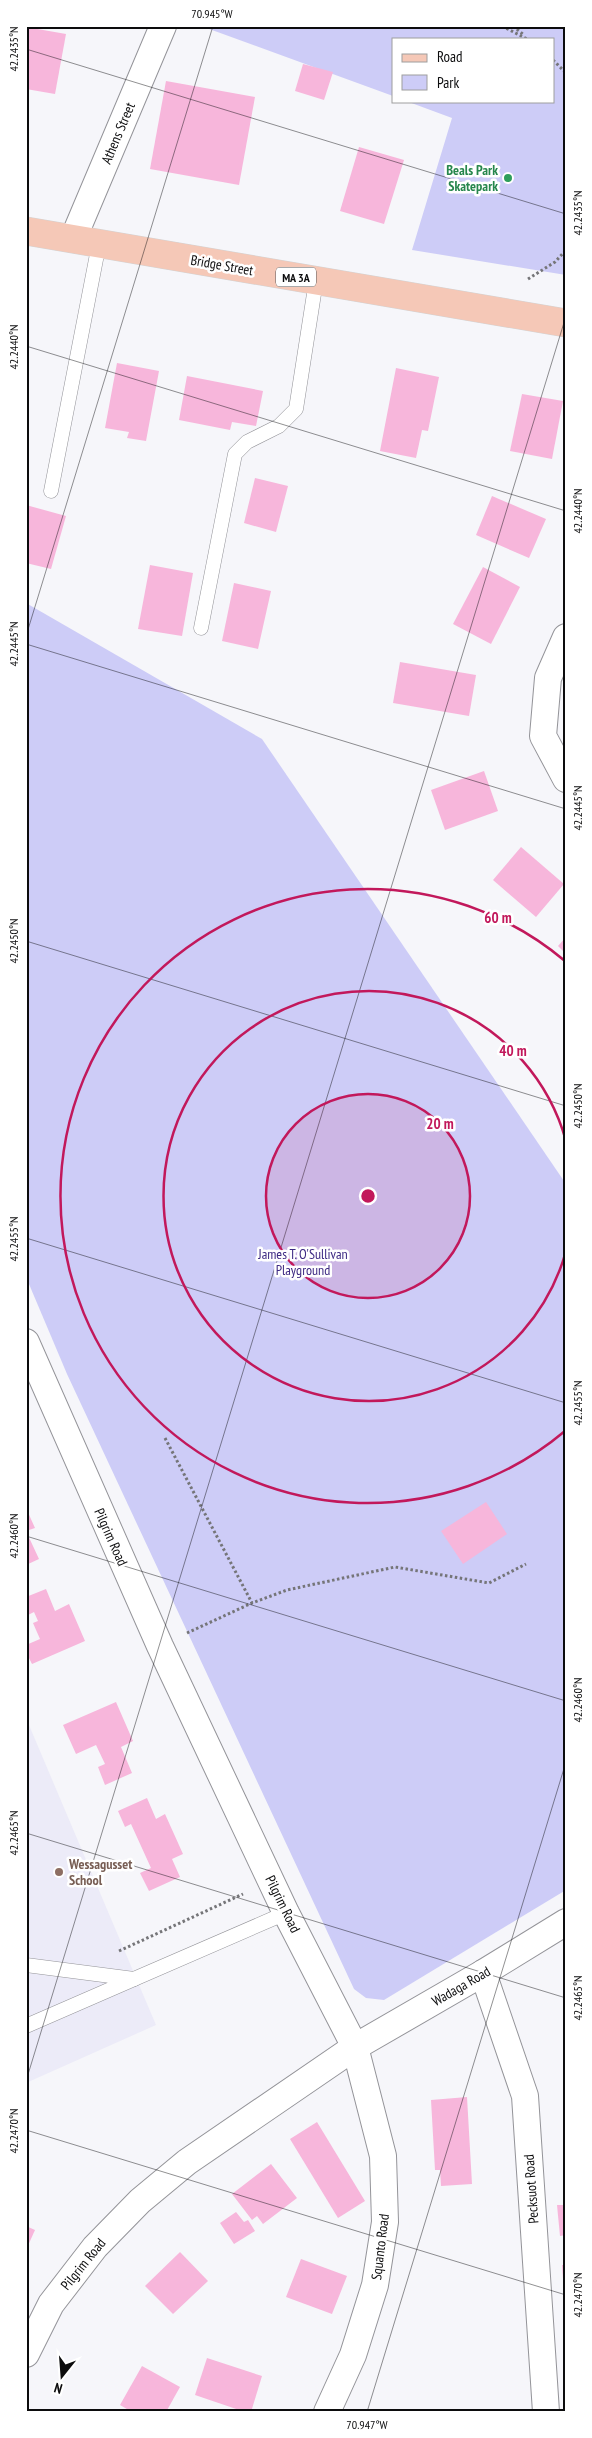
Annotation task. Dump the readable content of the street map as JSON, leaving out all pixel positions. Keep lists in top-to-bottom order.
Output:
{
  "streets": {
    "main road": ["Bridge Street", "MA 3A"],
    "street": [
      "Athens Street",
      "Pilgrim Road",
      "Wadaga Road",
      "Pecksuot Road",
      "Squanto Road"
    ]
  },
  "crossings": [
    ["Athens Street", "Bridge Street"],
    ["Pilgrim Road", "Wadaga Road"],
    ["Pilgrim Road", "Squanto Road"],
    ["Wadaga Road", "Pecksuot Road"],
    ["Wadaga Road", "Squanto Road"]
  ],
  "parks": ["James T. O'Sullivan Playground"],
  "places": ["Beals Park Skatepark", "Wessagusset School"],
  "legend": ["Road", "Park"],
  "north": "bottom",
  "coordinates": [
    "70.945°W",
    "42.2435°N",
    "42.2440°N",
    "42.2445°N",
    "42.2450°N",
    "42.2455°N",
    "42.2460°N",
    "42.2465°N",
    "42.2470°N",
    "70.947°W"
  ],
  "rings": ["60 m", "40 m", "20 m"]
}
